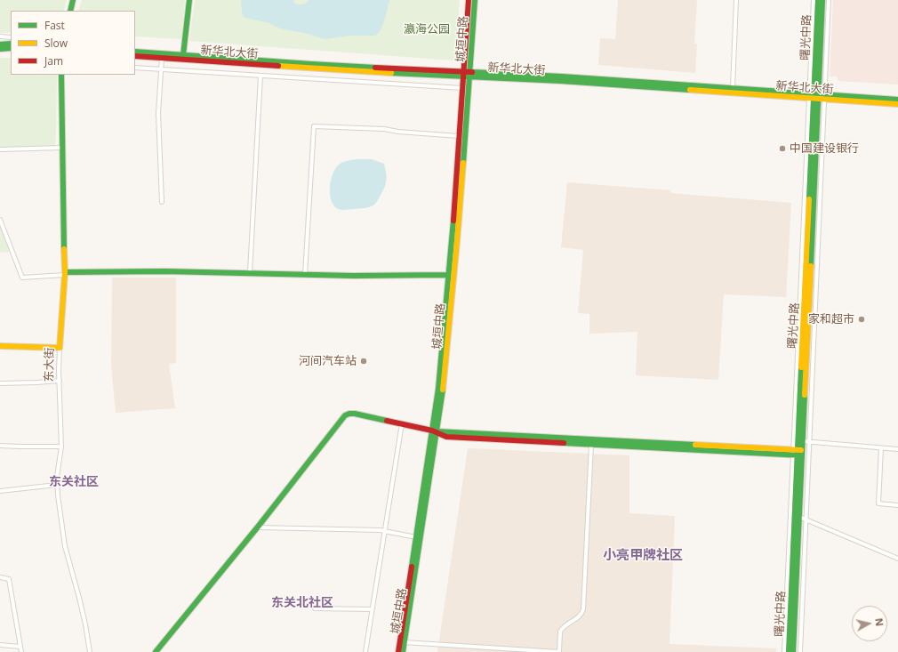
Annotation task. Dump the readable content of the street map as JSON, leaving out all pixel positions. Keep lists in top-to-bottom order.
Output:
{
  "streets": {
    "main road": [
      "曙光中路",
      "城垣中路",
      "新华北大街",
      "东大街"
    ]
  },
  "crossings": [
    ["曙光中路", "新华北大街"],
    ["城垣中路", "新华北大街"]
  ],
  "districts": ["东关社区", "小亮甲牌社区", "东关北社区"],
  "parks": ["瀛海公园"],
  "places": ["中国建设银行", "家和超市", "河间汽车站"],
  "legend": ["Fast", "Slow", "Jam"],
  "north": "right"
}
